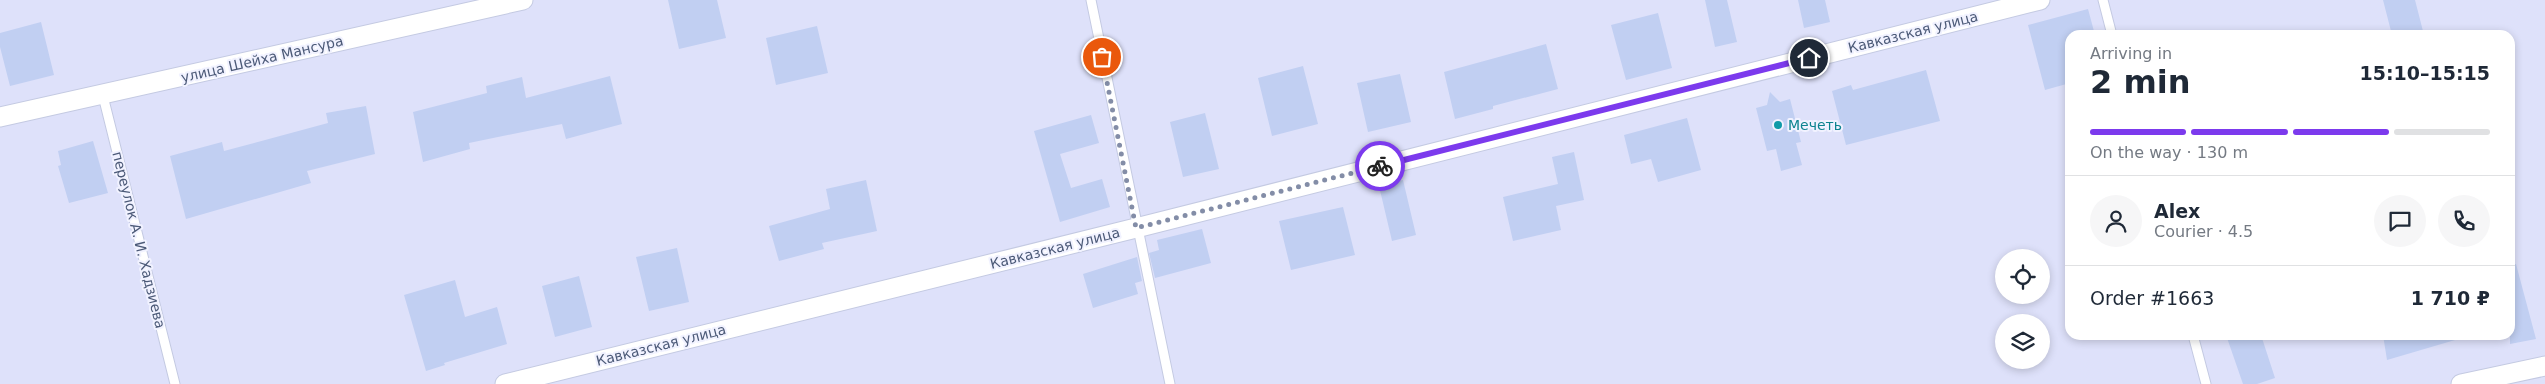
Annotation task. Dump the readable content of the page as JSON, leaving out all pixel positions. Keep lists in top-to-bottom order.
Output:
{
  "streets": {
    "street": ["Кавказская улица", "улица Шейха Мансура"],
    "lane": ["переулок А. И. Хадзиева"]
  },
  "crossings": [
    ["улица Шейха Мансура", "переулок А. И. Хадзиева"]
  ],
  "places": ["Мечеть"],
  "page": {
    "heading": ["2 min", "Arriving in", "15:10–15:15"],
    "panel": [
      "Alex",
      "Courier · 4.5",
      "Order #1663",
      "1 710 ₽"
    ],
    "bar": "On the way · 130 m"
  }
}
